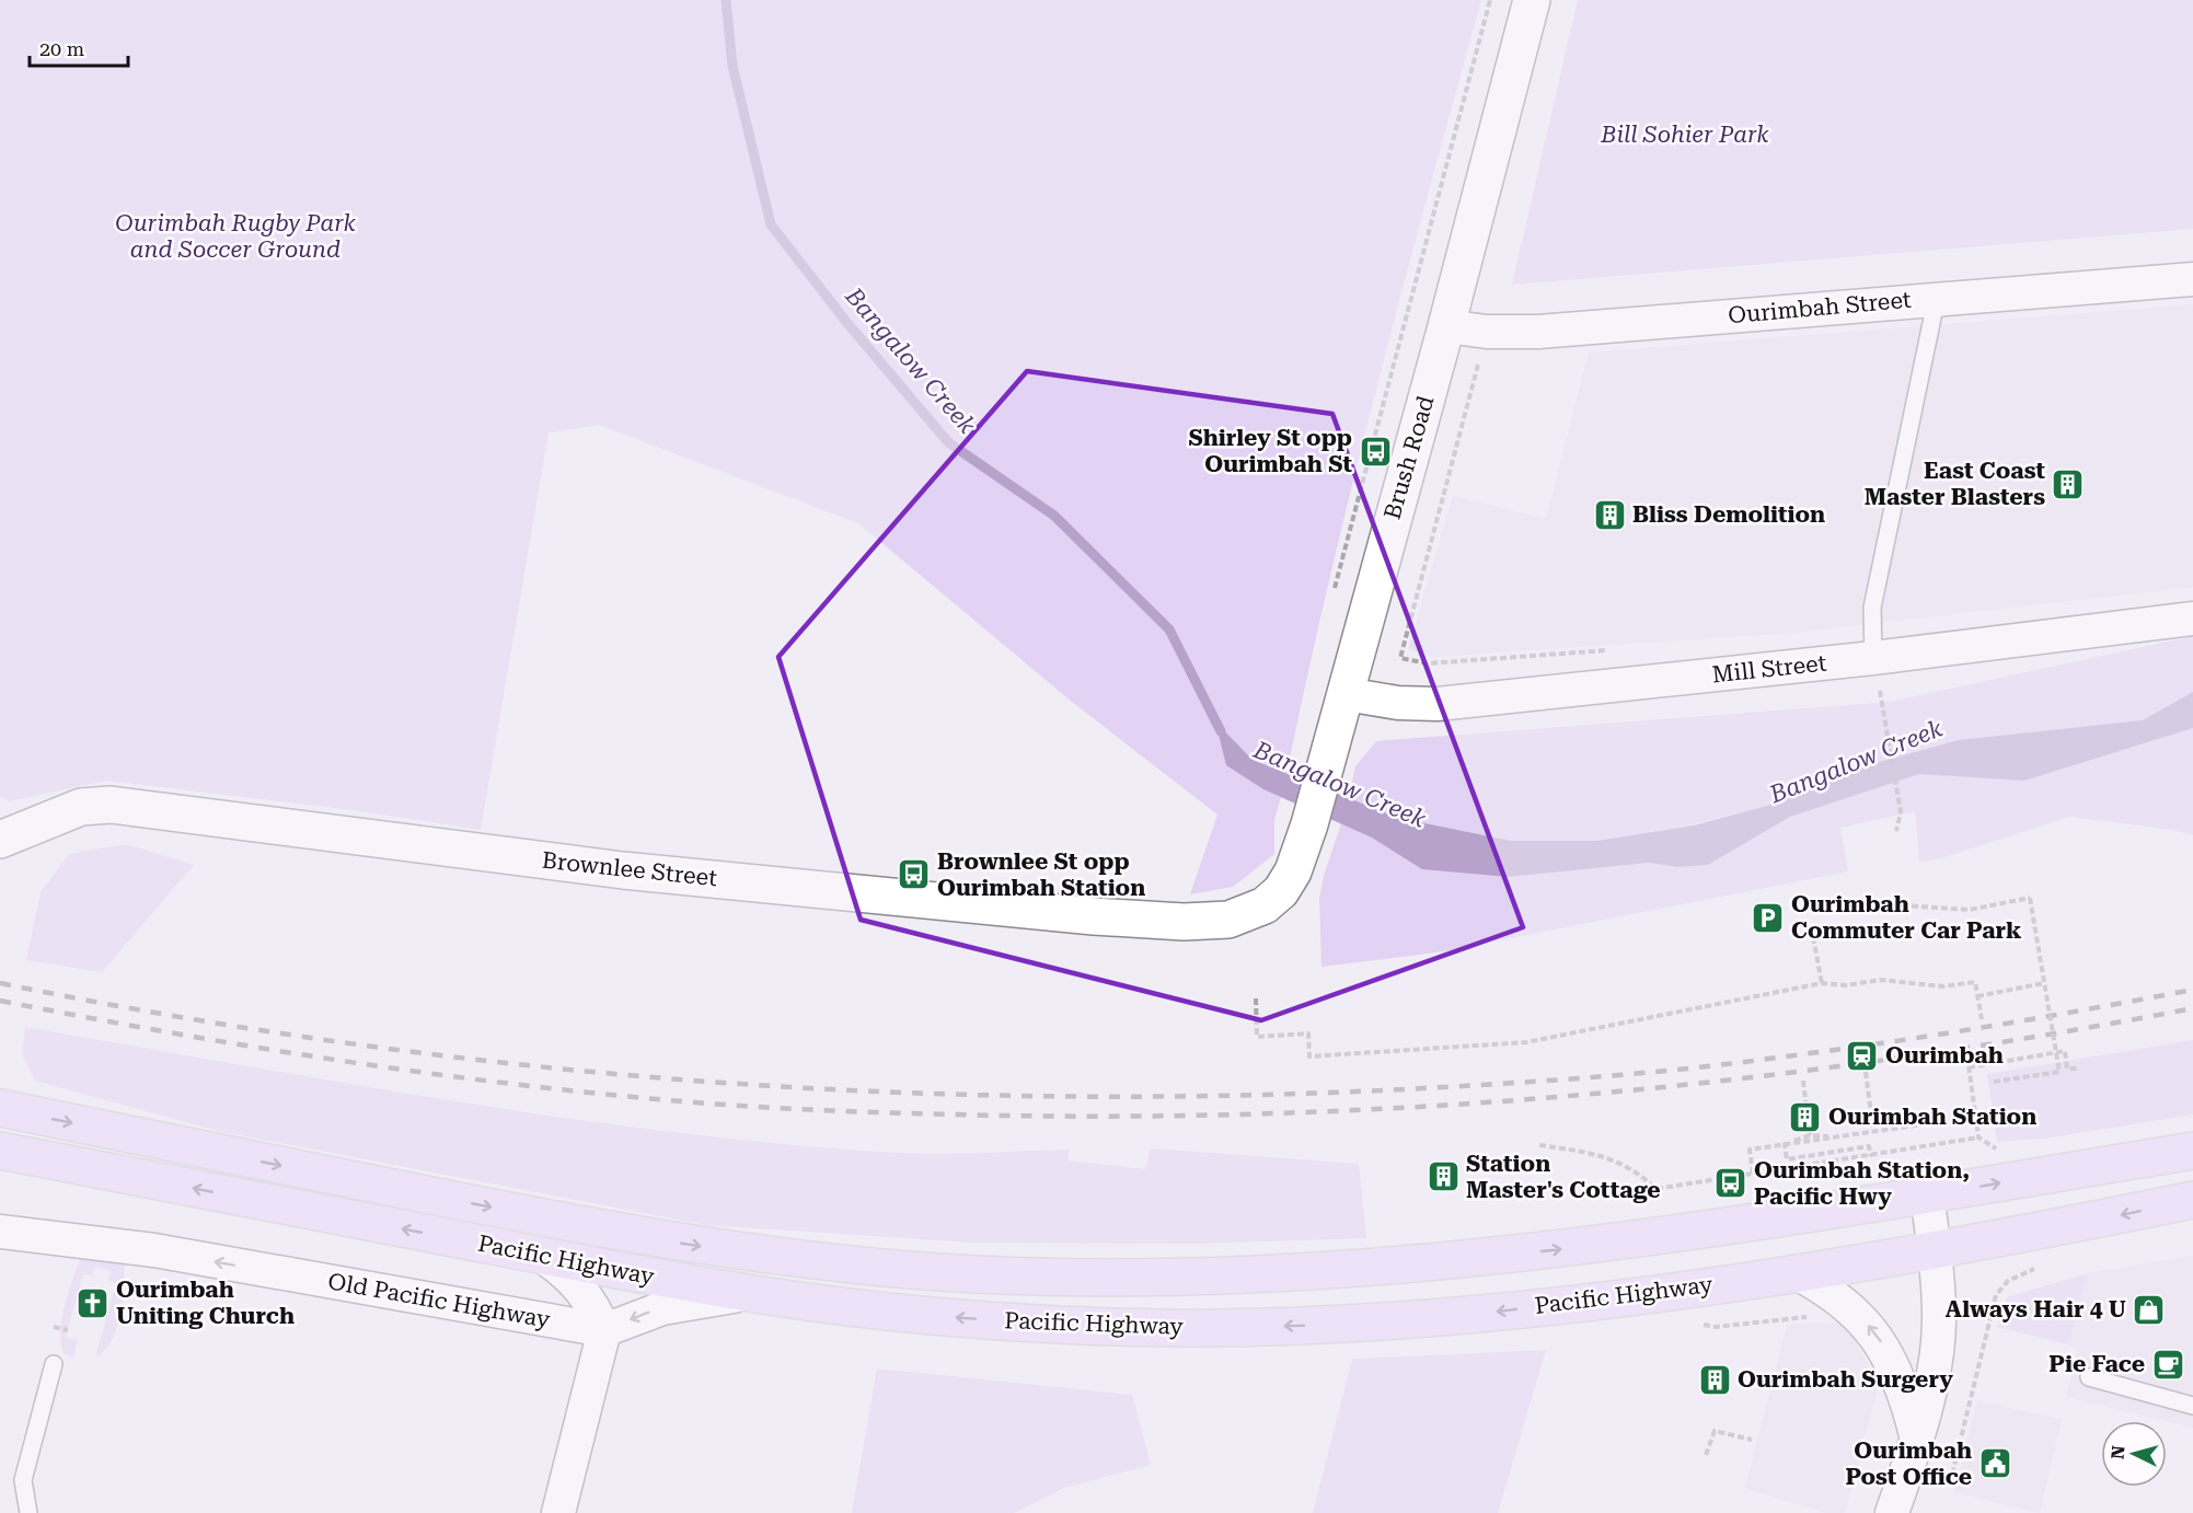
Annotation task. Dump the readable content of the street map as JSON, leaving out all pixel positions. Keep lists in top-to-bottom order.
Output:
{
  "streets": {
    "main road": ["Pacific Highway"],
    "street": [
      "Ourimbah Street",
      "Brush Road",
      "Mill Street",
      "Brownlee Street",
      "Old Pacific Highway"
    ]
  },
  "crossings": [
    ["Ourimbah Street", "Brush Road"],
    ["Brush Road", "Mill Street"],
    ["Brush Road", "Brownlee Street"]
  ],
  "one_way": ["Old Pacific Highway"],
  "water": ["Bangalow Creek"],
  "parks": ["Bill Sohier Park", "Ourimbah Rugby Park and Soccer Ground"],
  "places": {
    "bus stop": ["Shirley St opp Ourimbah St", "Brownlee St opp Ourimbah Station", "Ourimbah Station, Pacific Hwy"],
    "building": [
      "East Coast Master Blasters",
      "Bliss Demolition",
      "Ourimbah Station",
      "Station Master's Cottage",
      "Ourimbah Surgery"
    ],
    "parking": ["Ourimbah Commuter Car Park"],
    "station": ["Ourimbah"],
    "church": ["Ourimbah Uniting Church"],
    "shop": ["Always Hair 4 U"],
    "cafe": ["Pie Face"],
    "public building": ["Ourimbah Post Office"]
  },
  "scale_bar": "20 m",
  "north": "left"
}
